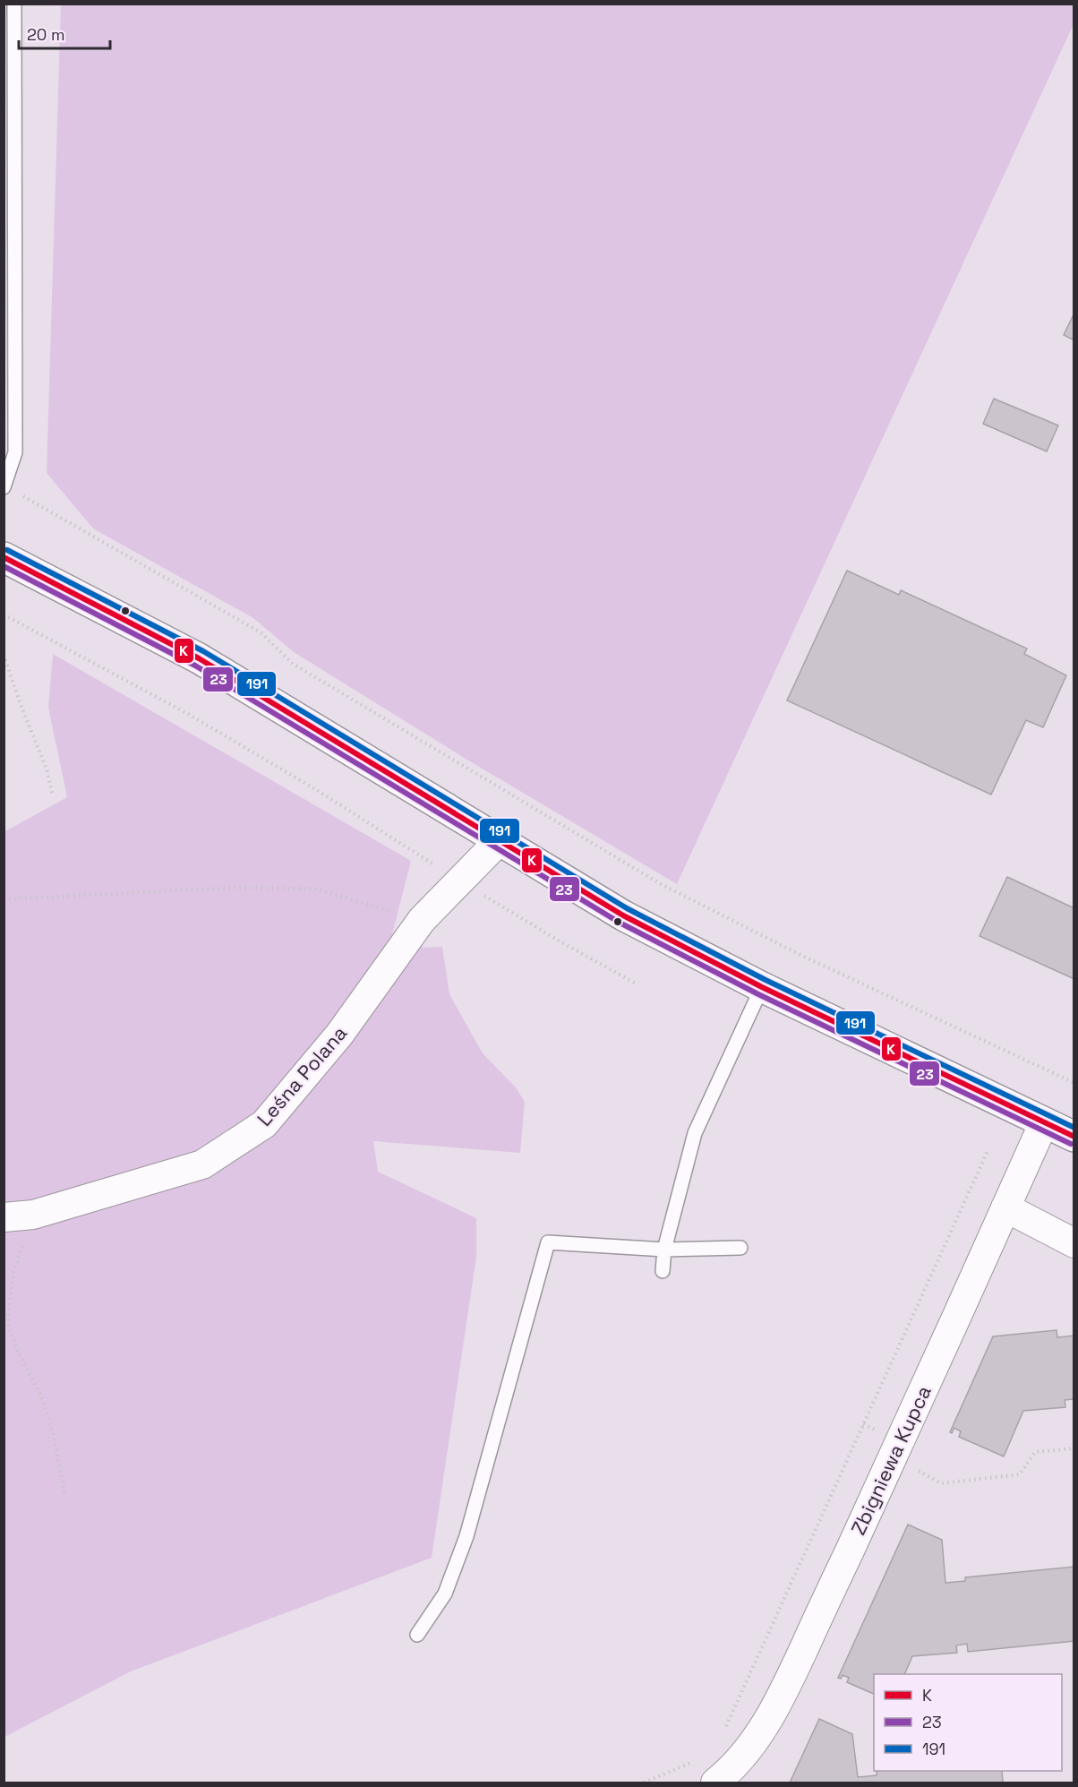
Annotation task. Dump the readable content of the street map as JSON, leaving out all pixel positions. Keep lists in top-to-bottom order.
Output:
{
  "streets": {
    "street": ["Leśna Polana", "Zbigniewa Kupca"]
  },
  "lines": ["transit line 191", "transit line K", "transit line 23"],
  "legend": ["K", "23", "191"],
  "scale_bar": "20 m"
}
